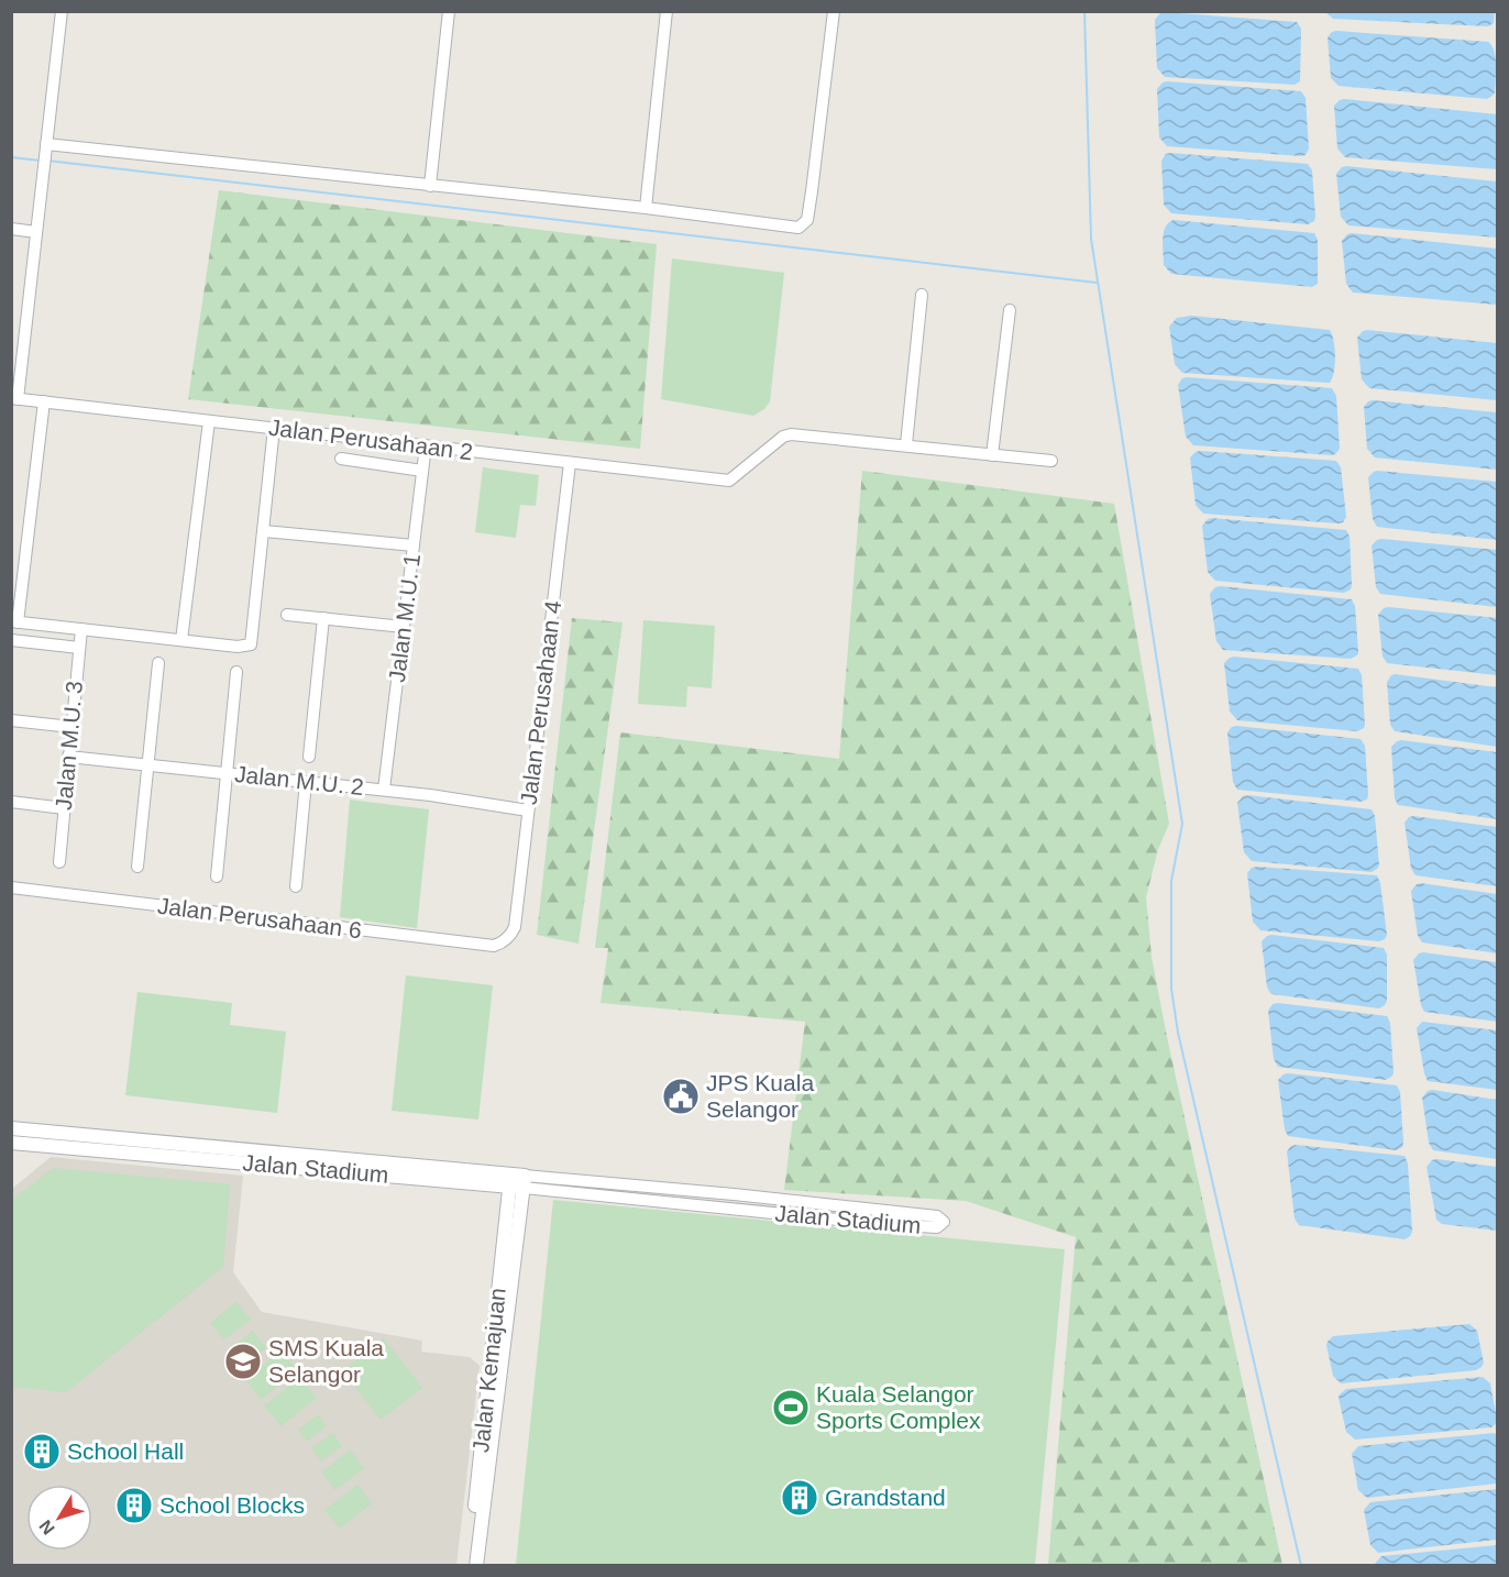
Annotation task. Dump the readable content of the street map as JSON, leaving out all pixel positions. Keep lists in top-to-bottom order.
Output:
{
  "streets": {
    "street": [
      "Jalan Perusahaan 2",
      "Jalan M.U. 1",
      "Jalan Perusahaan 4",
      "Jalan M.U. 3",
      "Jalan M.U. 2",
      "Jalan Perusahaan 6",
      "Jalan Stadium",
      "Jalan Kemajuan"
    ]
  },
  "crossings": [
    ["Jalan Perusahaan 2", "Jalan M.U. 1"],
    ["Jalan Perusahaan 2", "Jalan Perusahaan 4"],
    ["Jalan M.U. 1", "Jalan M.U. 2"],
    ["Jalan Perusahaan 4", "Jalan M.U. 2"],
    ["Jalan Perusahaan 4", "Jalan Perusahaan 6"],
    ["Jalan M.U. 3", "Jalan M.U. 2"],
    ["Jalan Stadium", "Jalan Kemajuan"]
  ],
  "places": {
    "public building": ["JPS Kuala Selangor"],
    "school or university": ["SMS Kuala Selangor"],
    "sports": ["Kuala Selangor Sports Complex"],
    "building": ["School Hall", "Grandstand", "School Blocks"]
  },
  "north": "bottom left"
}
